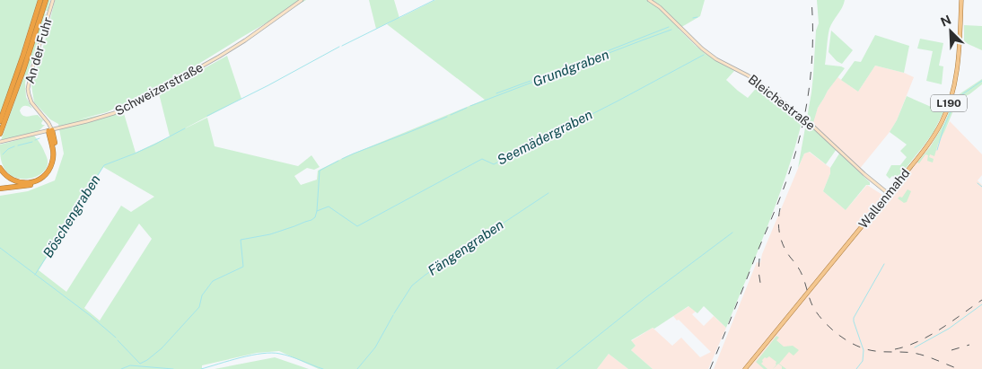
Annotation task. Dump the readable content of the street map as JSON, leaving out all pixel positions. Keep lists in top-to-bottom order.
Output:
{
  "streets": {
    "main road": [
      "An der Fuhr",
      "Schweizerstraße",
      "Bleichestraße",
      "L190",
      "Wallenmahd"
    ]
  },
  "crossings": [
    ["An der Fuhr", "Schweizerstraße"],
    ["Bleichestraße", "Wallenmahd"]
  ],
  "water": [
    "Grundgraben",
    "Seemädergraben",
    "Böschengraben",
    "Fängengraben"
  ],
  "north": "top left"
}
